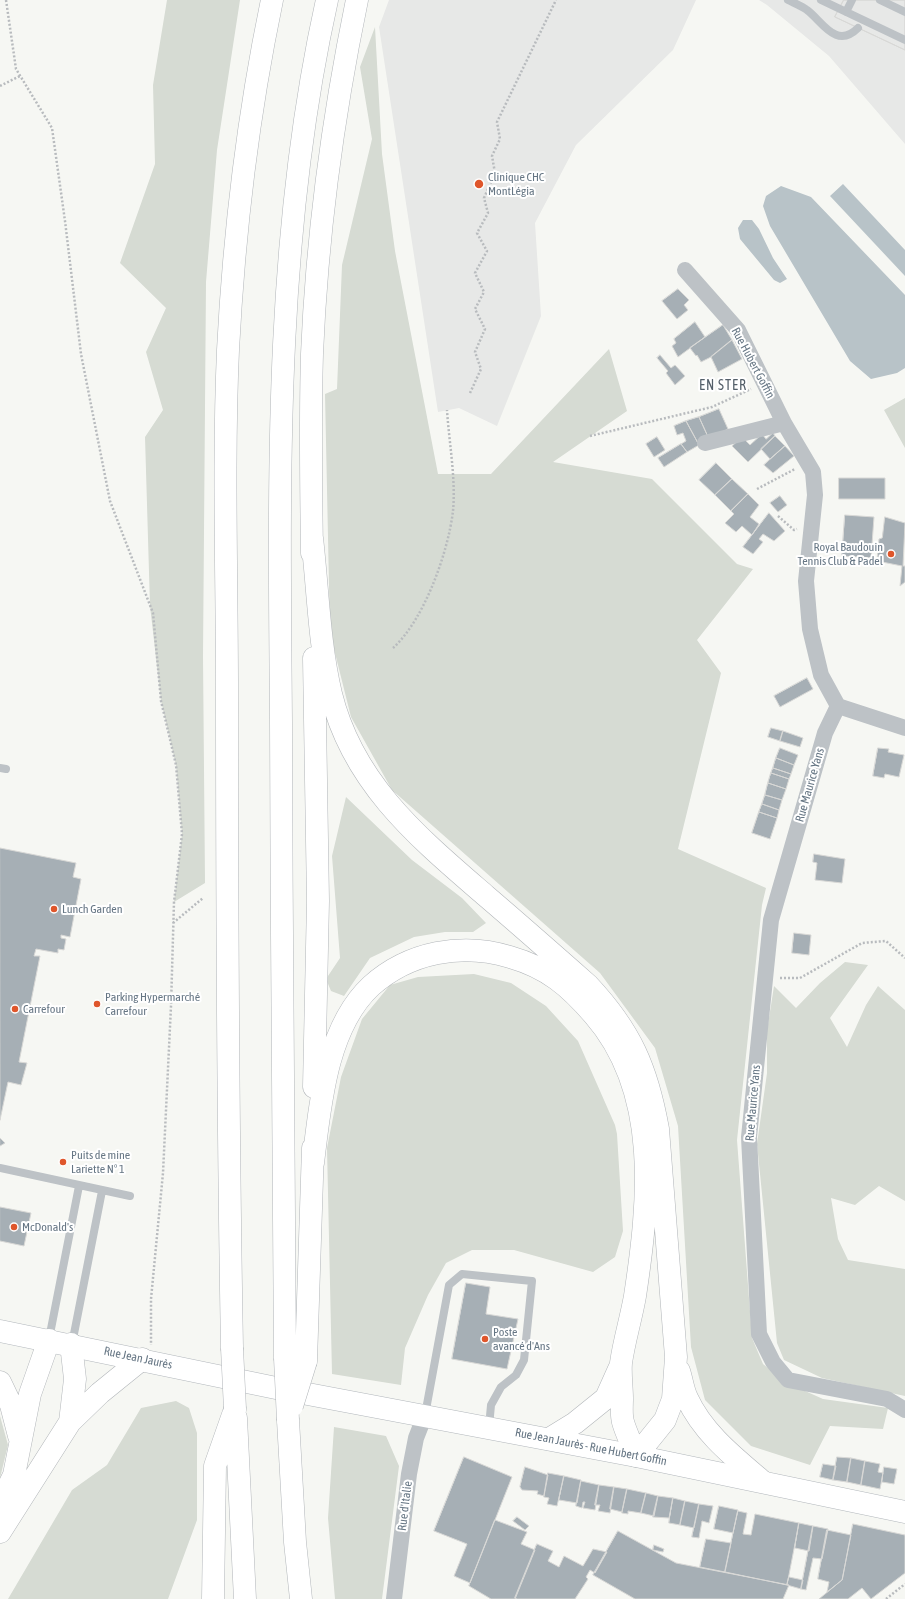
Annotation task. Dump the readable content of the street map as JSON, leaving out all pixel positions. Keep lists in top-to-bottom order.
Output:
{
  "streets": {
    "main road": ["Rue Jean Jaurès", "Rue Jean Jaurès - Rue Hubert Goffin"],
    "street": ["Rue Hubert Goffin", "Rue Maurice Yans", "Rue d'Italie"]
  },
  "crossings": [
    ["Rue Hubert Goffin", "Rue Maurice Yans"],
    ["Rue Jean Jaurès", "Rue Jean Jaurès - Rue Hubert Goffin"],
    ["Rue Jean Jaurès - Rue Hubert Goffin", "Rue d'Italie"]
  ],
  "districts": ["EN STER"],
  "places": [
    "Clinique CHC MontLégia",
    "Royal Baudouin Tennis Club & Padel",
    "Lunch Garden",
    "Parking Hypermarché Carrefour",
    "Carrefour",
    "Puits de mine Lariette N° 1",
    "McDonald's",
    "Poste avancé d'Ans"
  ]
}
